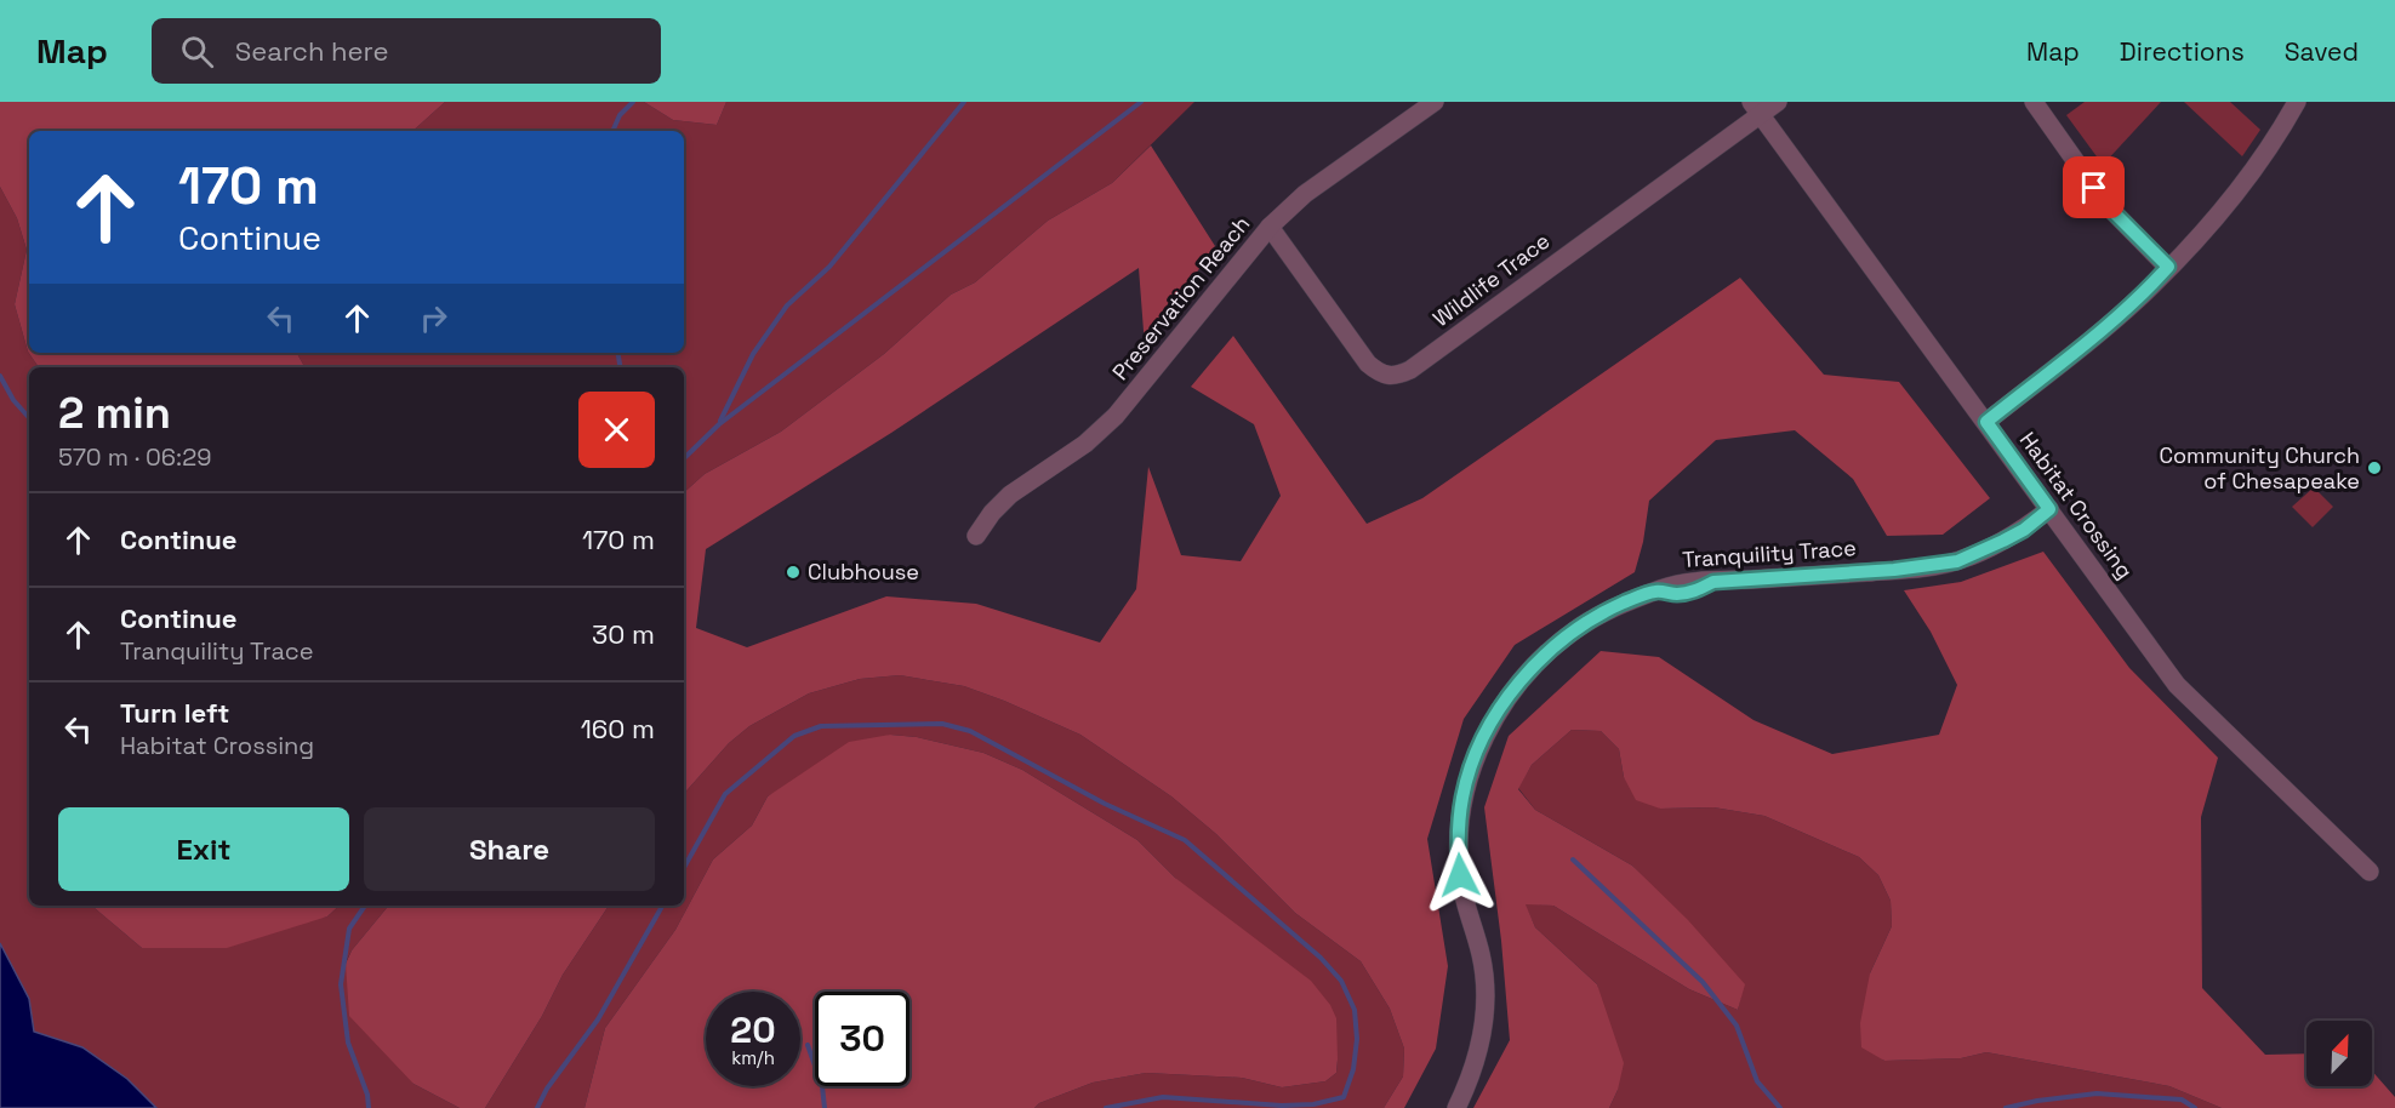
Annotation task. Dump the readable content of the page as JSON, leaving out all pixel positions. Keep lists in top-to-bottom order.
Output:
{
  "streets": {
    "street": [
      "Wildlife Trace",
      "Preservation Reach",
      "Habitat Crossing",
      "Tranquility Trace"
    ]
  },
  "crossings": [
    ["Wildlife Trace", "Preservation Reach"],
    ["Wildlife Trace", "Habitat Crossing"],
    ["Habitat Crossing", "Tranquility Trace"]
  ],
  "places": ["Community Church of Chesapeake", "Clubhouse"],
  "north": "top right",
  "page": {
    "header": "Map",
    "search": "Search here",
    "nav": ["Map", "Directions", "Saved"],
    "turn": ["170 m", "Continue"],
    "heading": ["2 min", "570 m · 06:29"],
    "list": [
      {
        "name": "Continue",
        "value": "170 m"
      },
      {
        "name": "Continue",
        "note": "Tranquility Trace",
        "value": "30 m"
      },
      {
        "name": "Turn left",
        "note": "Habitat Crossing",
        "value": "160 m"
      }
    ],
    "buttons": ["Exit", "Share"],
    "speed": "20 km/h",
    "limit": "30"
  }
}
